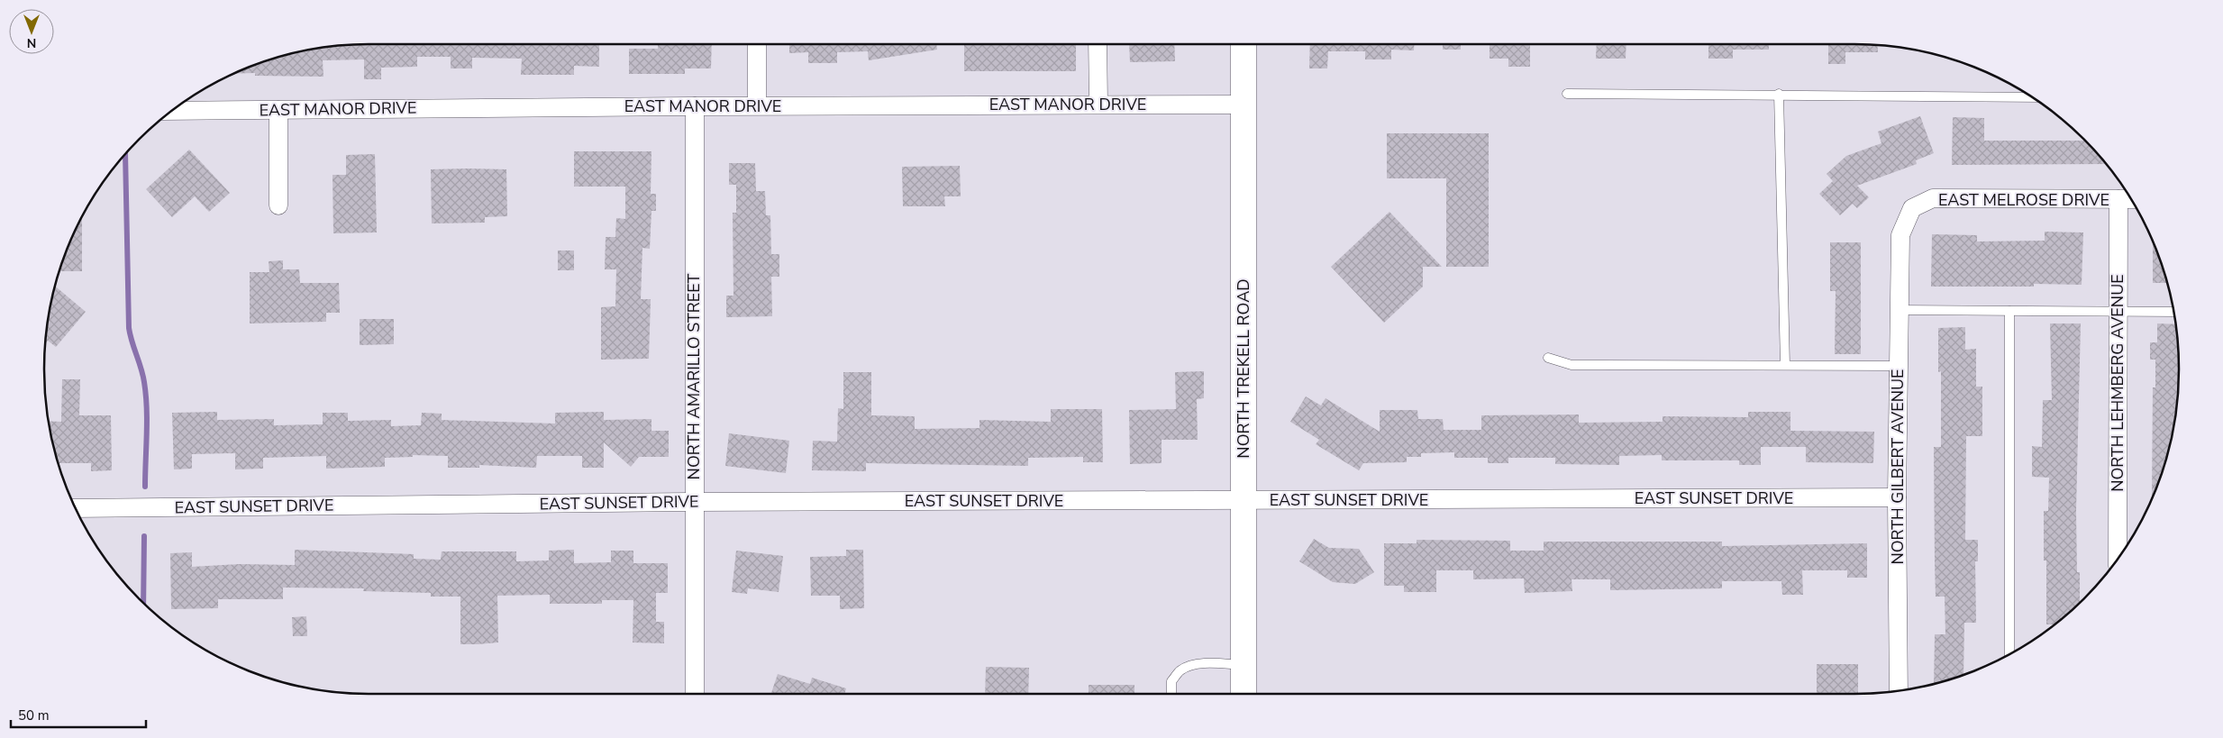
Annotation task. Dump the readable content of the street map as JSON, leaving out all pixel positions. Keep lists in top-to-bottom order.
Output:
{
  "streets": {
    "main road": ["NORTH TREKELL ROAD"],
    "street": [
      "EAST MANOR DRIVE",
      "EAST MELROSE DRIVE",
      "NORTH AMARILLO STREET",
      "NORTH LEHMBERG AVENUE",
      "NORTH GILBERT AVENUE",
      "EAST SUNSET DRIVE"
    ]
  },
  "crossings": [
    ["EAST MANOR DRIVE", "NORTH TREKELL ROAD"],
    ["EAST MANOR DRIVE", "NORTH AMARILLO STREET"],
    ["EAST MELROSE DRIVE", "NORTH LEHMBERG AVENUE"],
    ["EAST MELROSE DRIVE", "NORTH GILBERT AVENUE"],
    ["NORTH TREKELL ROAD", "EAST SUNSET DRIVE"],
    ["NORTH AMARILLO STREET", "EAST SUNSET DRIVE"],
    ["NORTH GILBERT AVENUE", "EAST SUNSET DRIVE"]
  ],
  "scale_bar": "50 m",
  "north": "bottom"
}
